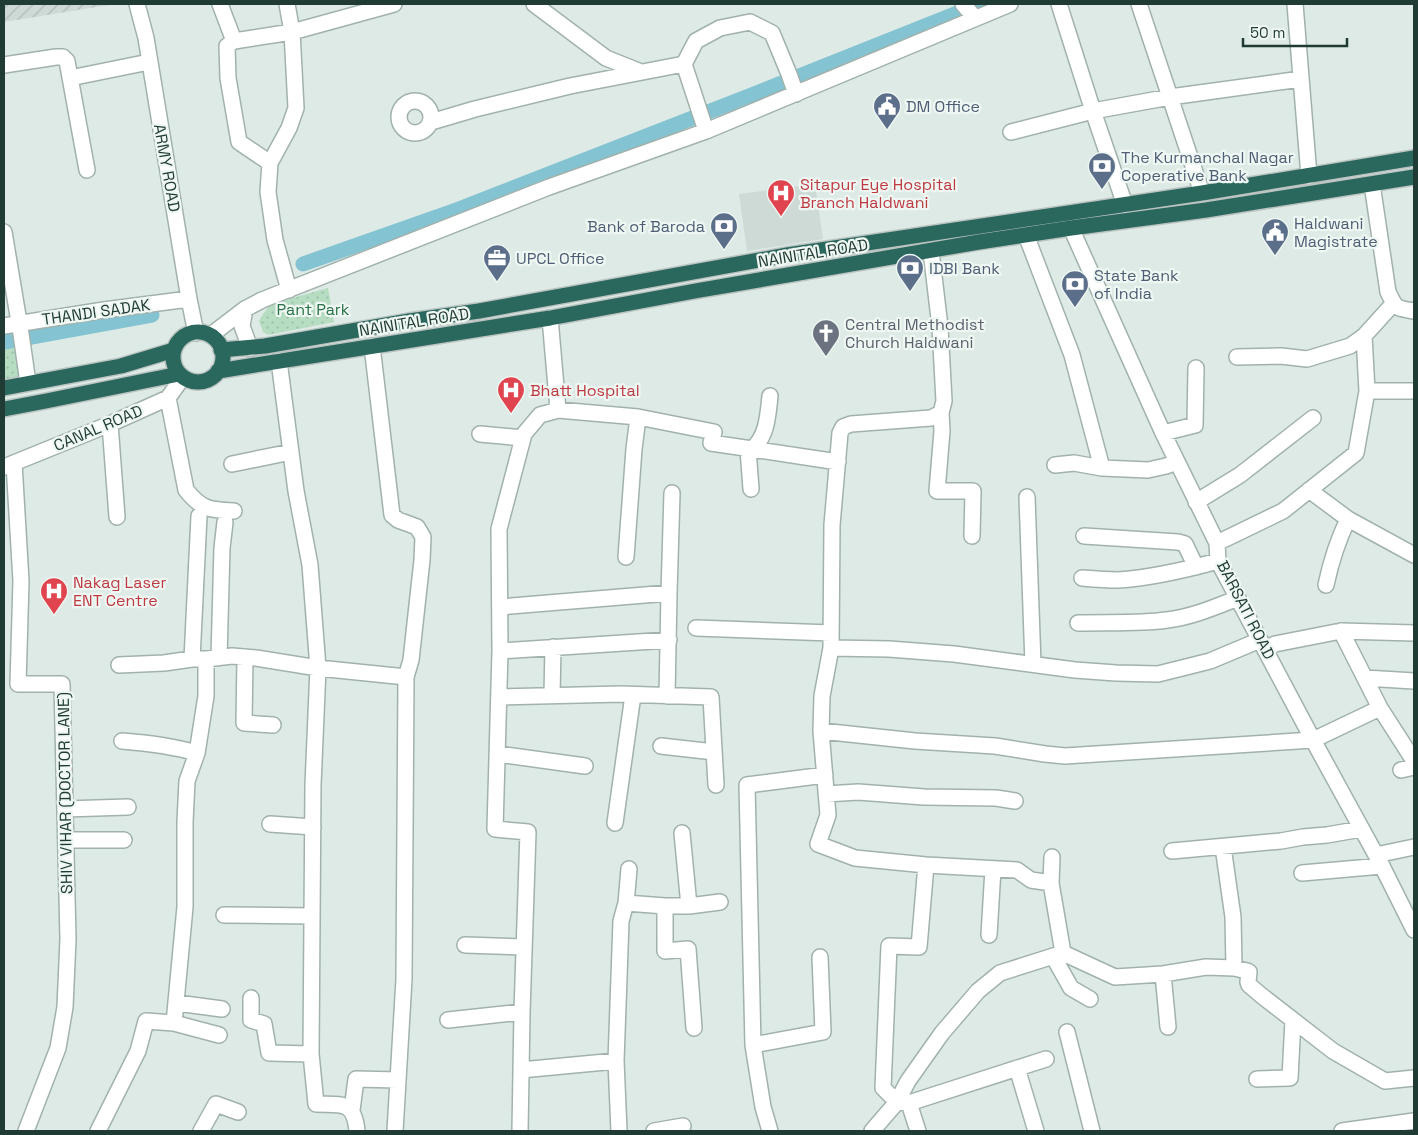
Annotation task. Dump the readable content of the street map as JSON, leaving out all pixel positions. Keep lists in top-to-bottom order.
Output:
{
  "streets": {
    "highway": ["NAINITAL ROAD"],
    "street": [
      "ARMY ROAD",
      "THANDI SADAK",
      "CANAL ROAD",
      "BARSATI ROAD",
      "SHIV VIHAR (DOCTOR LANE)"
    ]
  },
  "crossings": [
    ["ARMY ROAD", "NAINITAL ROAD"],
    ["ARMY ROAD", "THANDI SADAK"],
    ["NAINITAL ROAD", "BARSATI ROAD"],
    ["CANAL ROAD", "SHIV VIHAR (DOCTOR LANE)"]
  ],
  "parks": ["Pant Park"],
  "places": {
    "public building": ["DM Office", "Haldwani Magistrate"],
    "bank": [
      "The Kurmanchal Nagar Coperative Bank",
      "Bank of Baroda",
      "IDBI Bank",
      "State Bank of India"
    ],
    "hospital": ["Sitapur Eye Hospital Branch Haldwani", "Bhatt Hospital", "Nakag Laser ENT Centre"],
    "office": ["UPCL Office"],
    "church": ["Central Methodist Church Haldwani"]
  },
  "scale_bar": "50 m"
}
